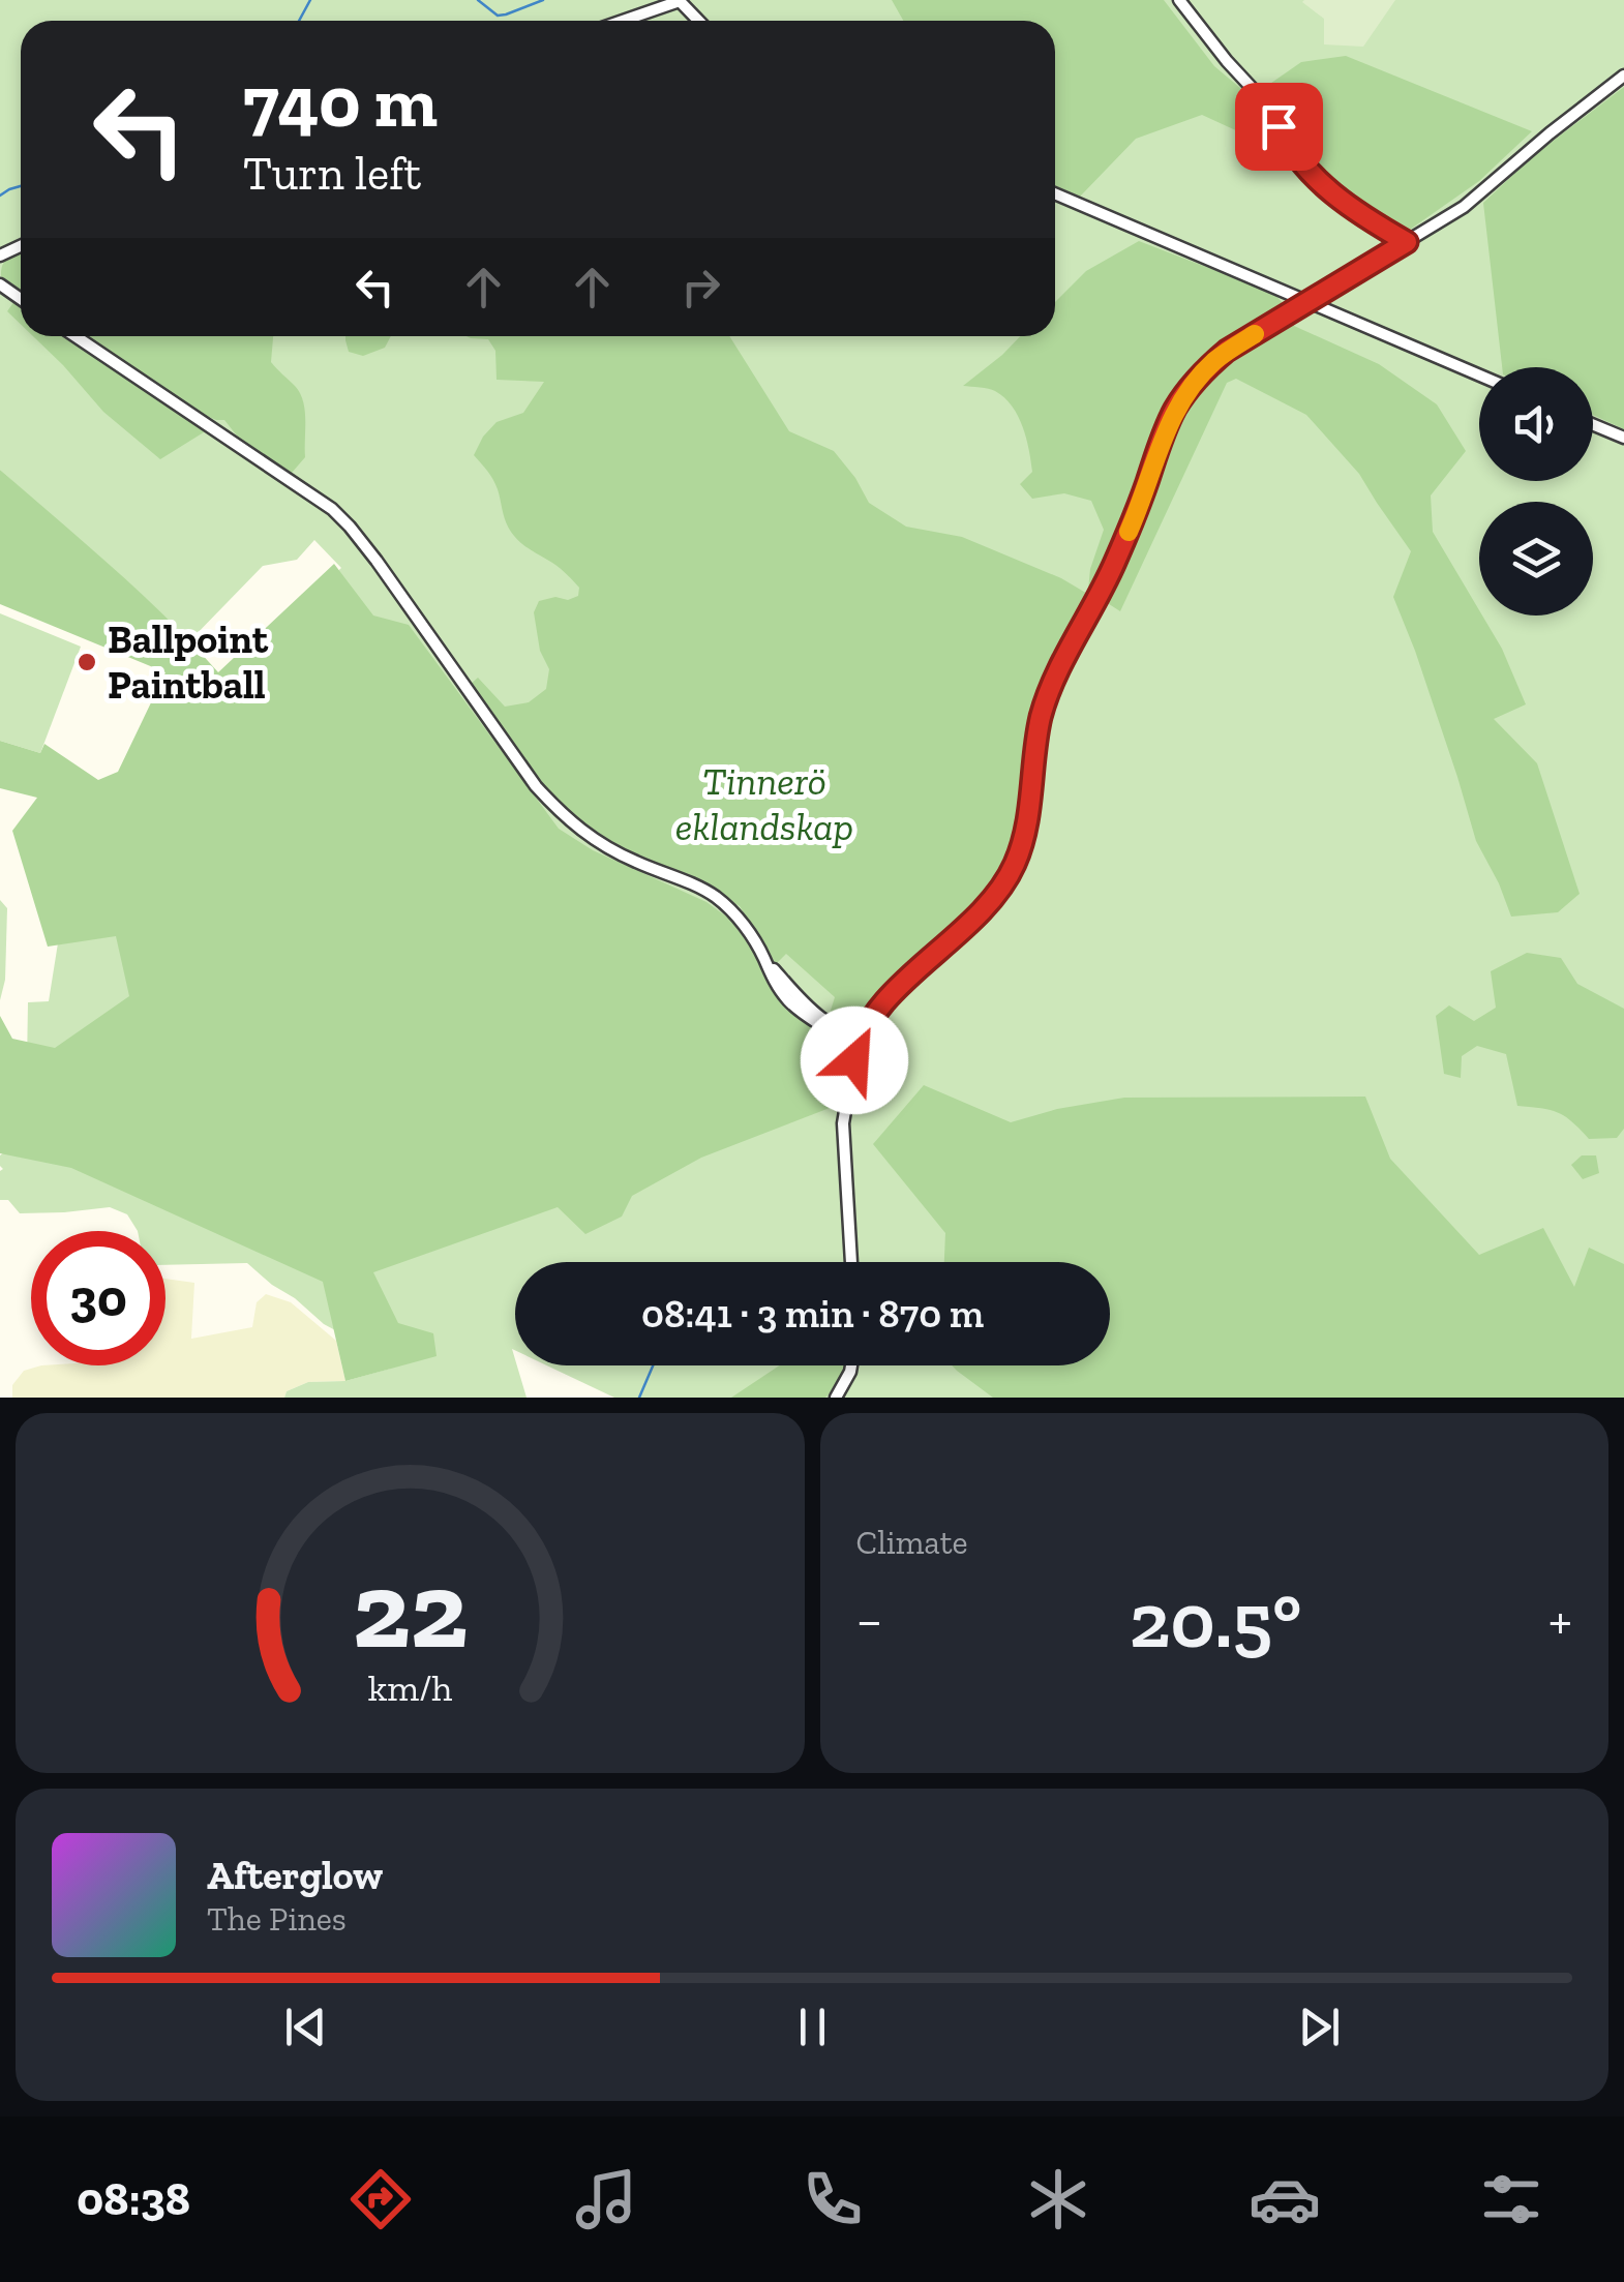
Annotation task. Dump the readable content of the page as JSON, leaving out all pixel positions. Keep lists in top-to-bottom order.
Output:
{
  "parks": ["Tinnerö eklandskap"],
  "places": ["Ballpoint Paintball"],
  "page": {
    "turn": ["740 m", "Turn left"],
    "limit": "30",
    "trip": "08:41 · 3 min · 870 m",
    "tile": "Climate",
    "heat": ["−", "20.5°", "+"],
    "song": ["Afterglow", "The Pines"],
    "tabs": "08:38",
    "gauge": ["22", "km/h"]
  }
}
